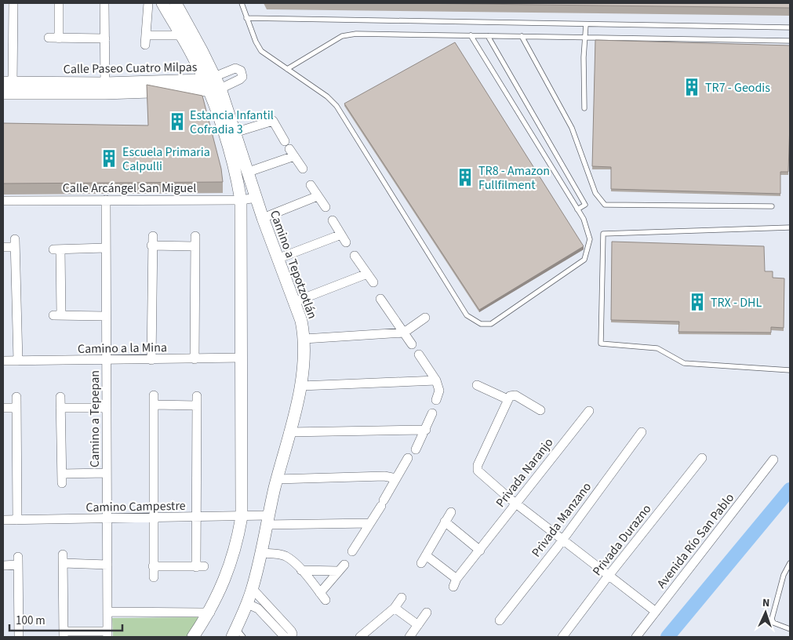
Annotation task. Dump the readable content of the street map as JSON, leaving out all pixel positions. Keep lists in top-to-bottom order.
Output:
{
  "streets": {
    "main road": ["Calle Paseo Cuatro Milpas", "Camino a Tepotzotlán"],
    "street": [
      "Calle Arcángel San Miguel",
      "Camino a la Mina",
      "Camino a Tepepan",
      "Privada Naranjo",
      "Camino Campestre",
      "Privada Manzano",
      "Privada Durazno",
      "Avenida Río San Pablo"
    ]
  },
  "crossings": [
    ["Calle Paseo Cuatro Milpas", "Camino a Tepotzotlán"],
    ["Calle Arcángel San Miguel", "Camino a Tepotzotlán"],
    ["Calle Arcángel San Miguel", "Camino a Tepepan"],
    ["Camino a Tepotzotlán", "Camino a la Mina"],
    ["Camino a Tepotzotlán", "Camino Campestre"],
    ["Camino a la Mina", "Camino a Tepepan"],
    ["Camino a Tepepan", "Camino Campestre"]
  ],
  "places": {
    "building": [
      "TR7 - Geodis",
      "Estancia Infantil Cofradia 3",
      "Escuela Primaria Calpulli",
      "TR8 - Amazon Fullfilment",
      "TRX - DHL"
    ]
  },
  "scale_bar": "100 m",
  "north": "top"
}
